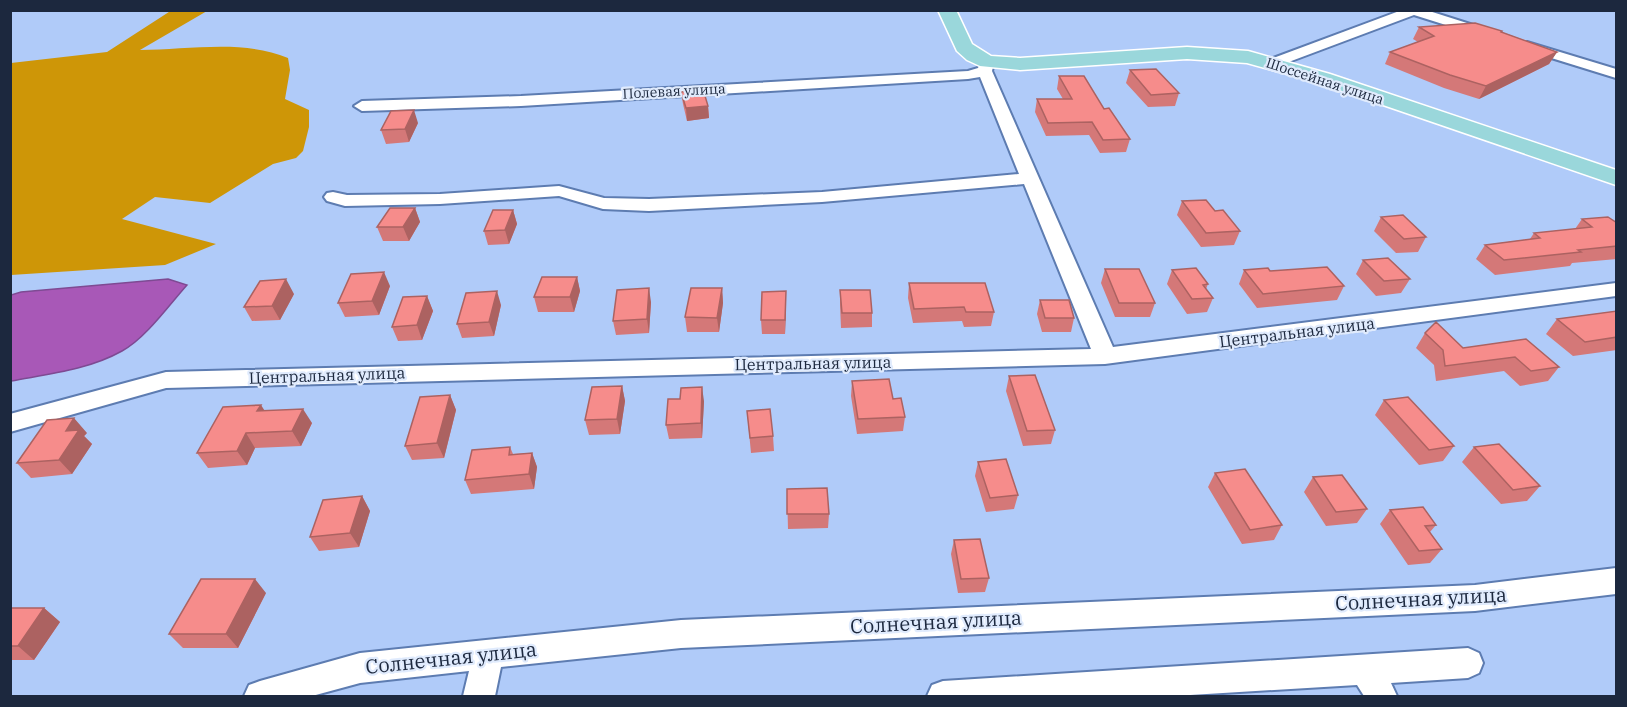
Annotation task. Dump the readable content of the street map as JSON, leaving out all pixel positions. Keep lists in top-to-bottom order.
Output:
{
  "streets": {
    "main road": ["Шоссейная улица"],
    "street": ["Полевая улица", "Центральная улица", "Солнечная улица"]
  },
  "crossings": [
    ["Шоссейная улица", "Полевая улица"]
  ]
}
